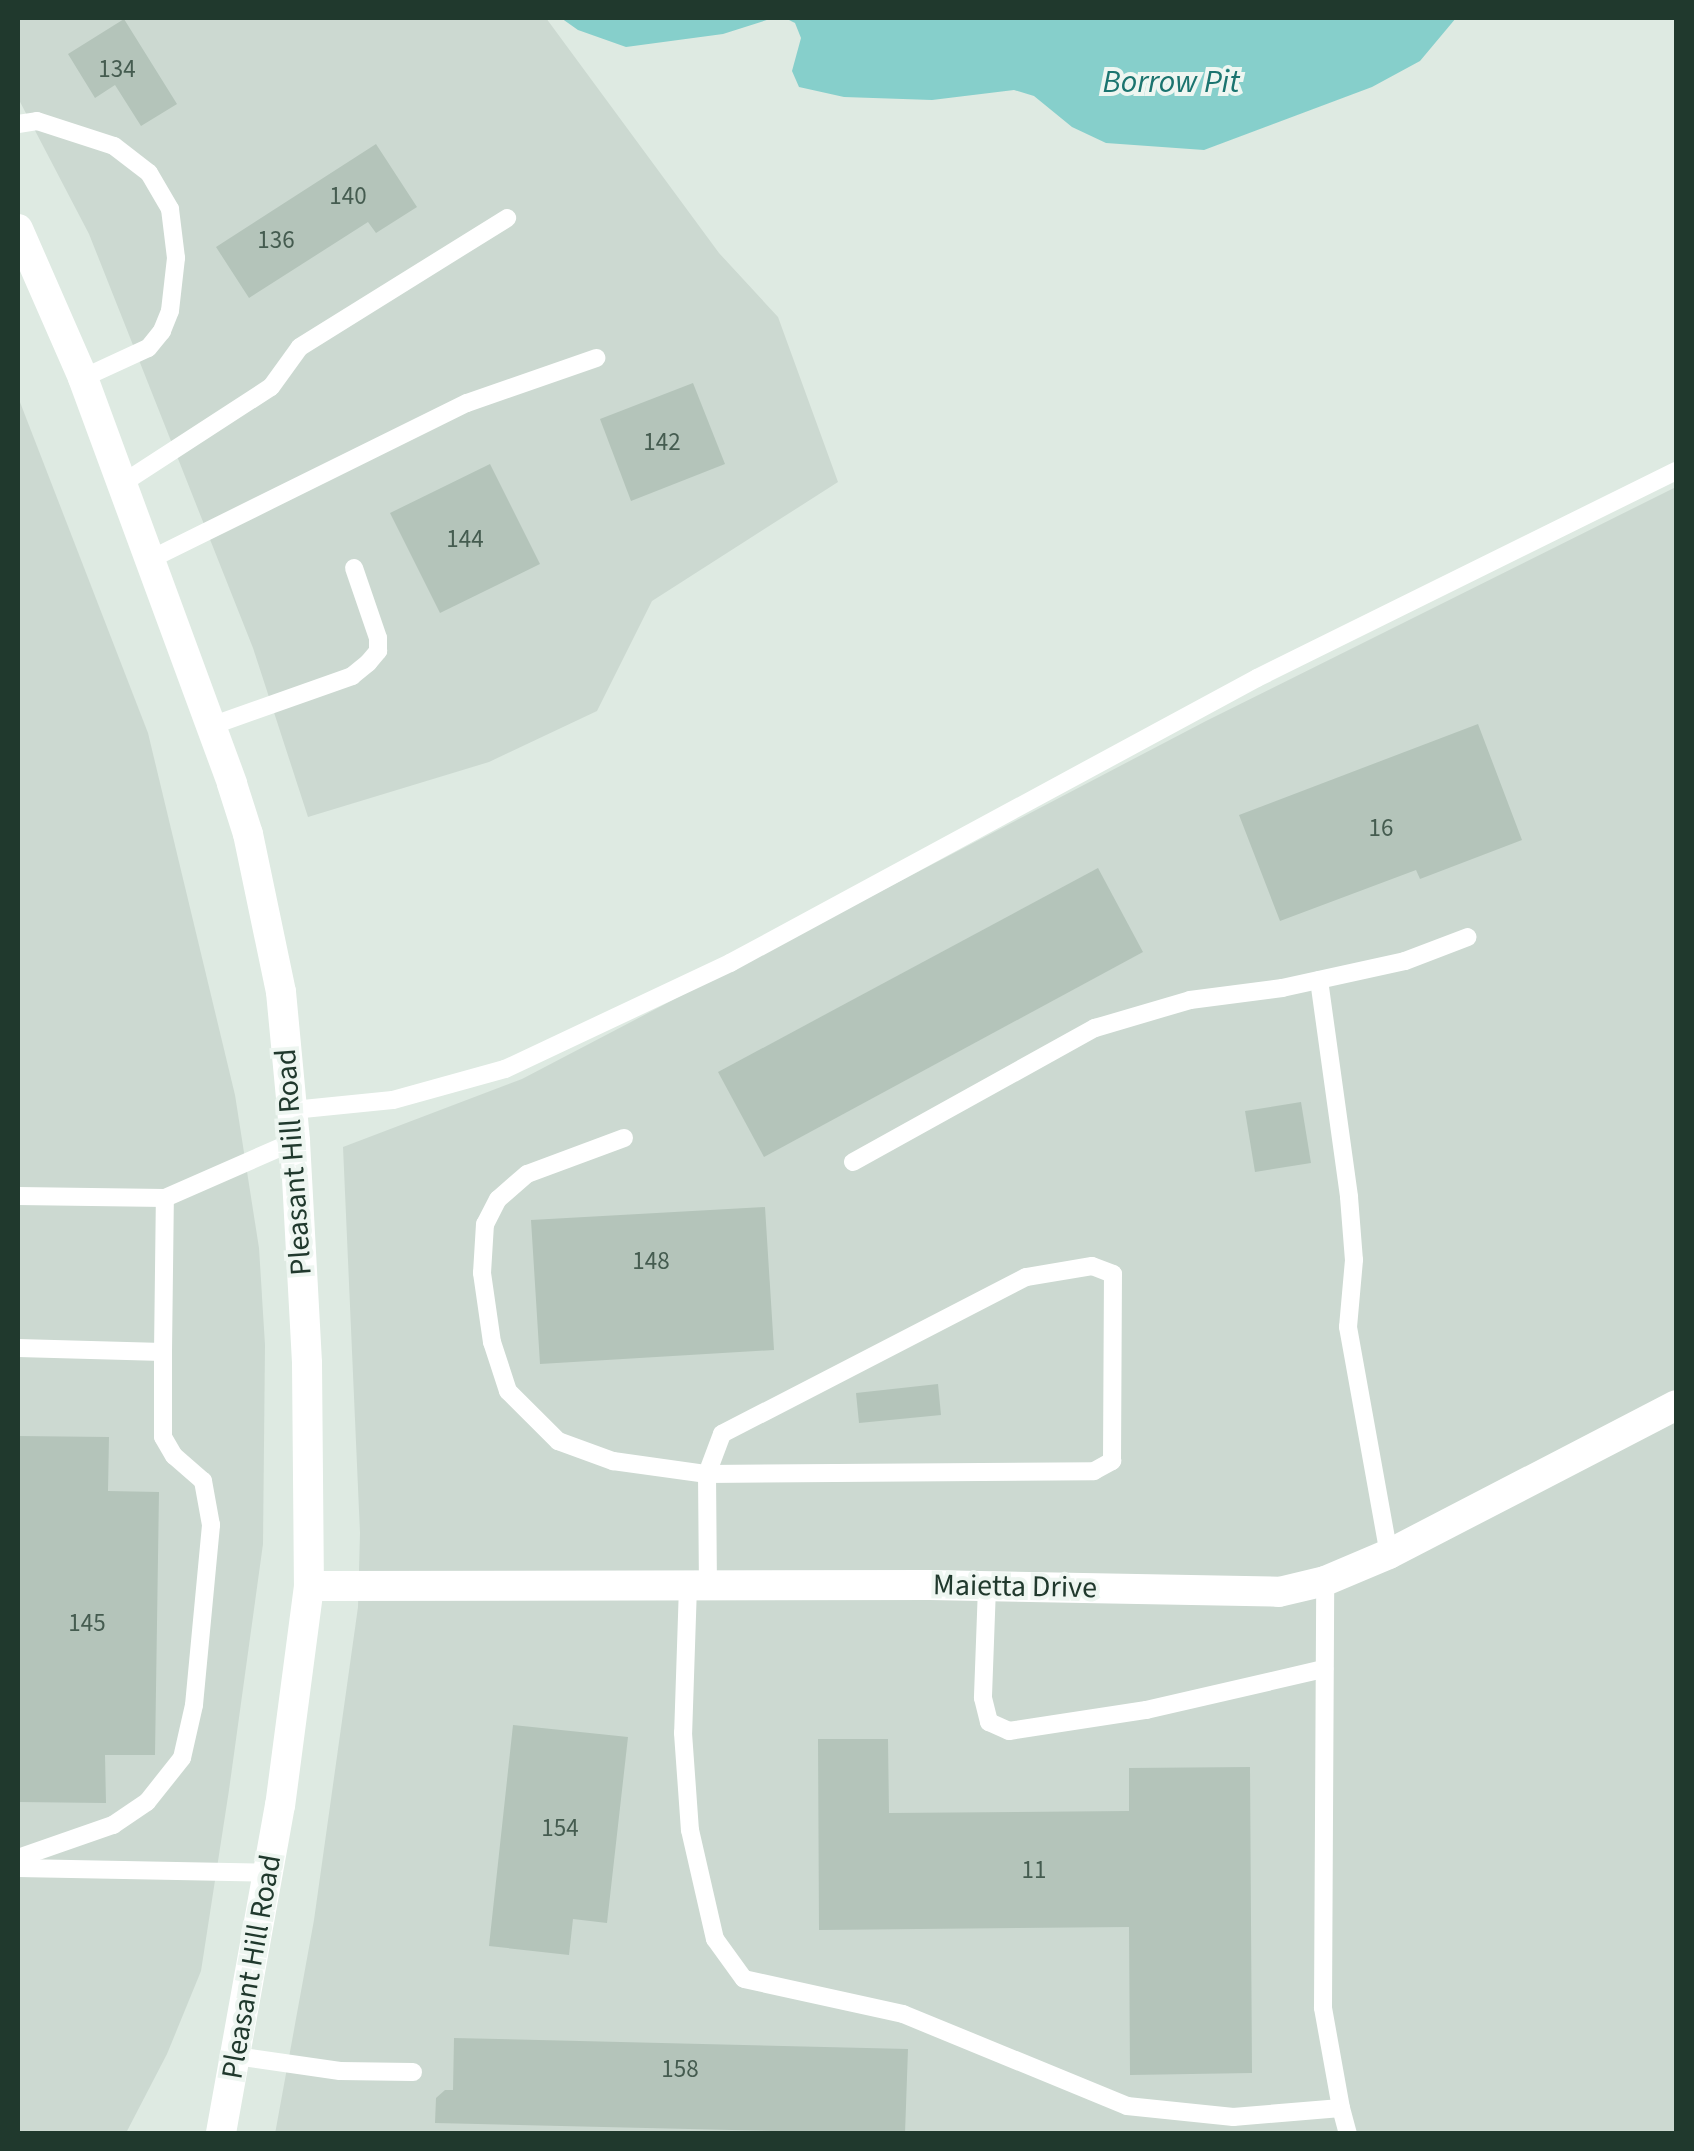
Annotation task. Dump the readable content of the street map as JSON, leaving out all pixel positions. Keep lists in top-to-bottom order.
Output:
{
  "streets": {
    "street": ["Pleasant Hill Road", "Maietta Drive"]
  },
  "crossings": [
    ["Pleasant Hill Road", "Maietta Drive"]
  ],
  "water": ["Borrow Pit"],
  "house_numbers": [
    "134",
    "140",
    "136",
    "142",
    "144",
    "16",
    "148",
    "145",
    "154",
    "11",
    "158"
  ]
}
